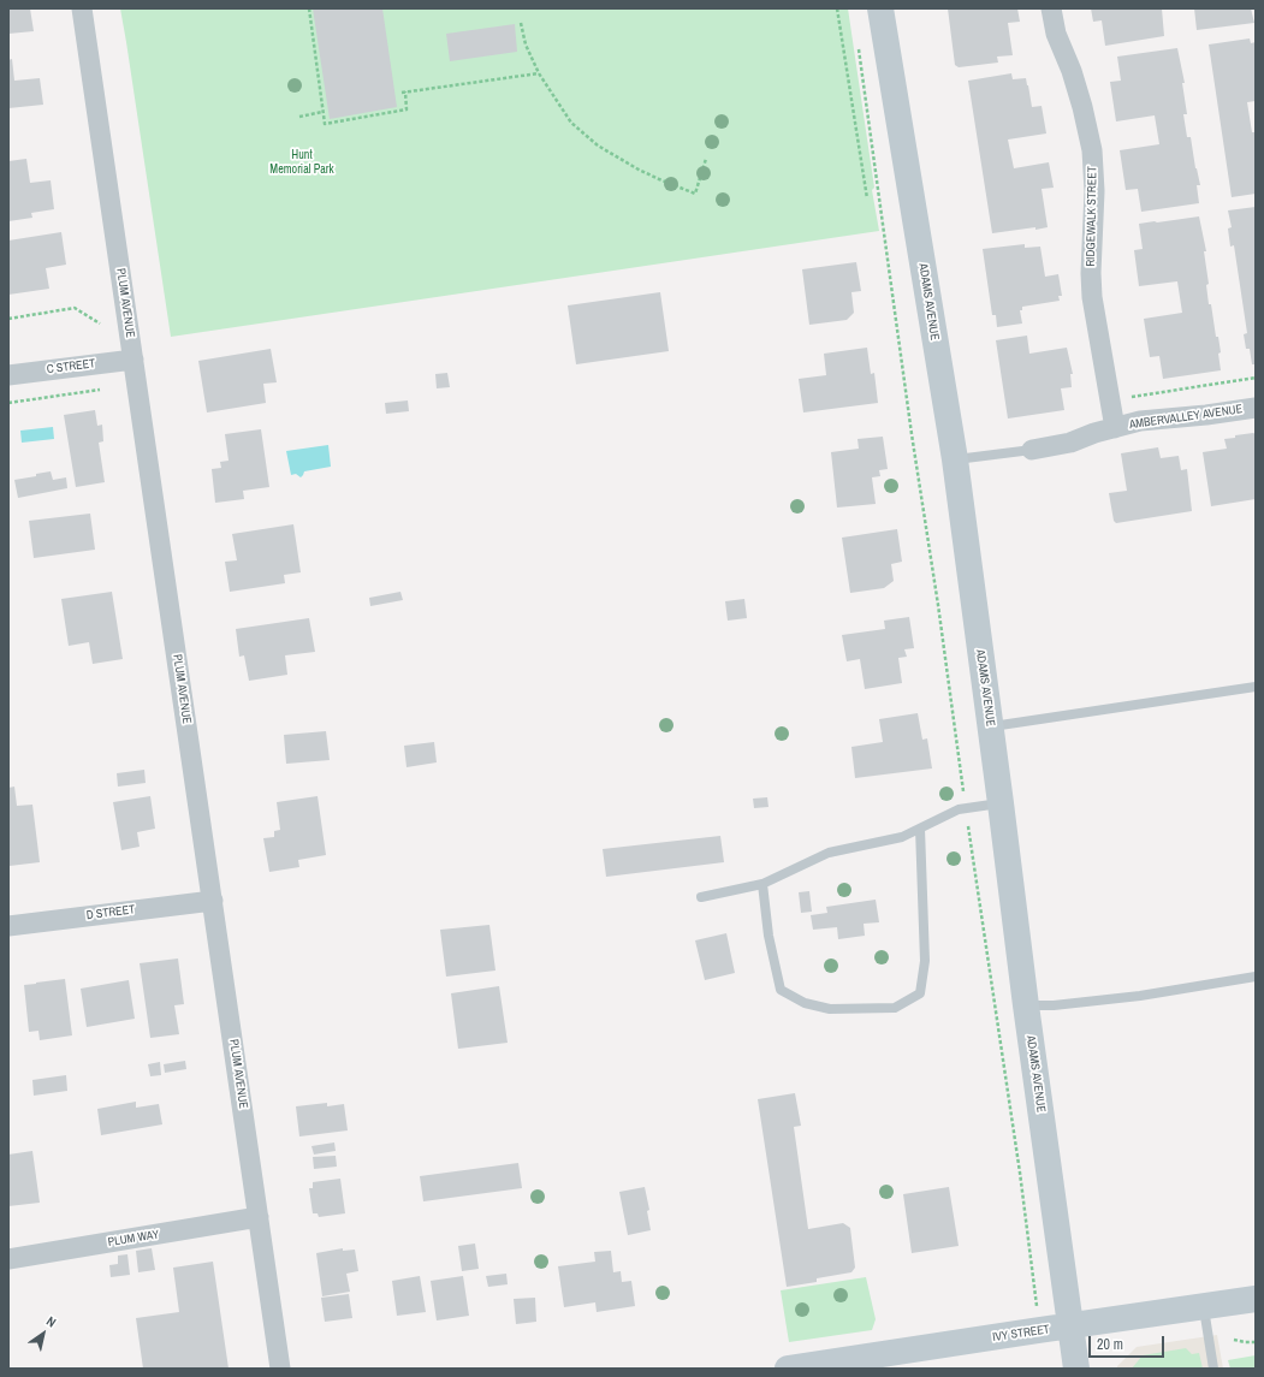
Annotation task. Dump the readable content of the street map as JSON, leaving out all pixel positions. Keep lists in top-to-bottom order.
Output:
{
  "streets": {
    "street": [
      "RIDGEWALK STREET",
      "ADAMS AVENUE",
      "PLUM AVENUE",
      "C STREET",
      "AMBERVALLEY AVENUE",
      "D STREET",
      "PLUM WAY",
      "IVY STREET"
    ]
  },
  "crossings": [
    ["RIDGEWALK STREET", "AMBERVALLEY AVENUE"],
    ["ADAMS AVENUE", "IVY STREET"],
    ["PLUM AVENUE", "C STREET"],
    ["PLUM AVENUE", "D STREET"],
    ["PLUM AVENUE", "PLUM WAY"]
  ],
  "parks": ["Hunt Memorial Park"],
  "scale_bar": "20 m",
  "north": "top right"
}
